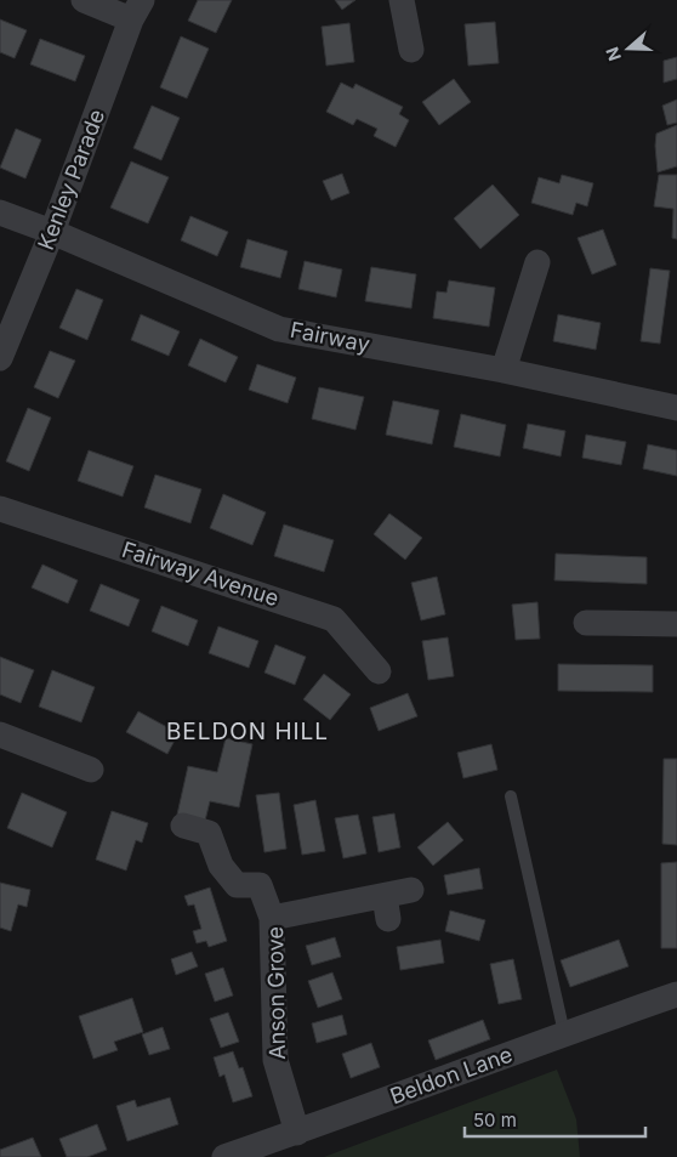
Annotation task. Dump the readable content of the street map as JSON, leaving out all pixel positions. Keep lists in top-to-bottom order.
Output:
{
  "streets": {
    "street": [
      "Kenley Parade",
      "Fairway",
      "Fairway Avenue",
      "Anson Grove",
      "Beldon Lane"
    ]
  },
  "crossings": [
    ["Kenley Parade", "Fairway"],
    ["Anson Grove", "Beldon Lane"]
  ],
  "districts": ["BELDON HILL"],
  "scale_bar": "50 m",
  "north": "left"
}
